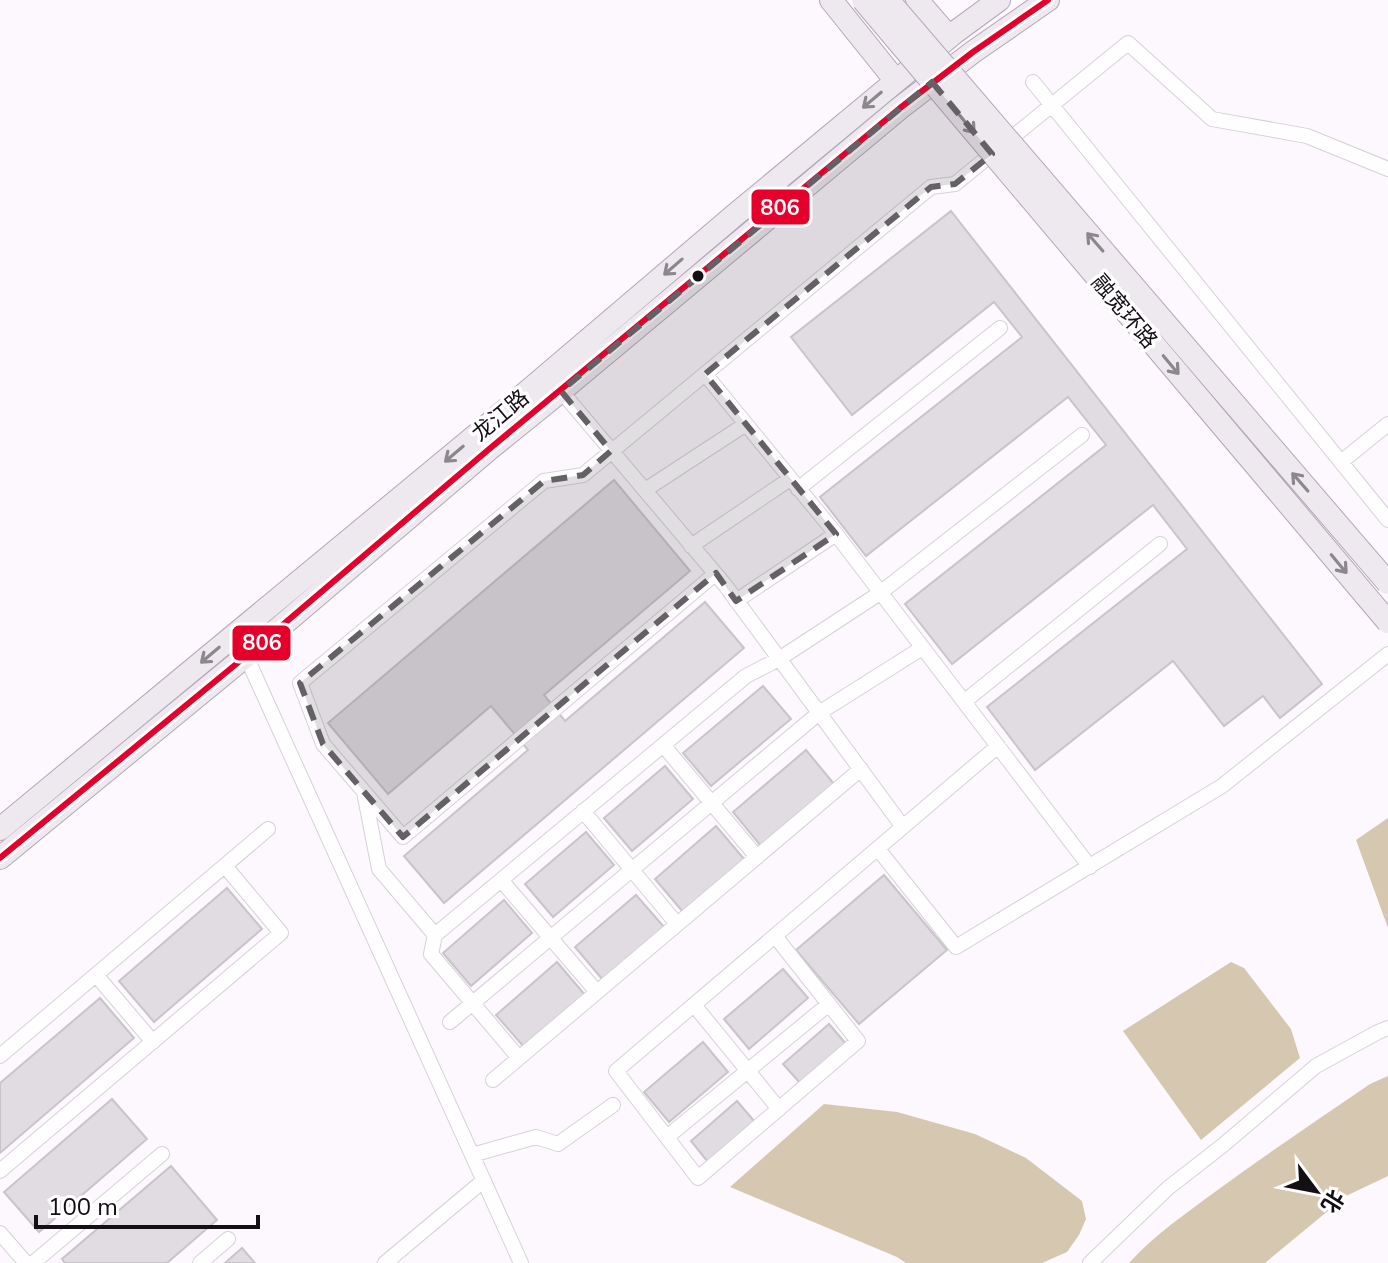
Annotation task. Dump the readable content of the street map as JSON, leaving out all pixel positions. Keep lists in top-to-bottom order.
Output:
{
  "streets": {
    "main road": ["融宽环路", "龙江路"]
  },
  "lines": ["transit line 806"],
  "scale_bar": "100 m",
  "north": "bottom right"
}
